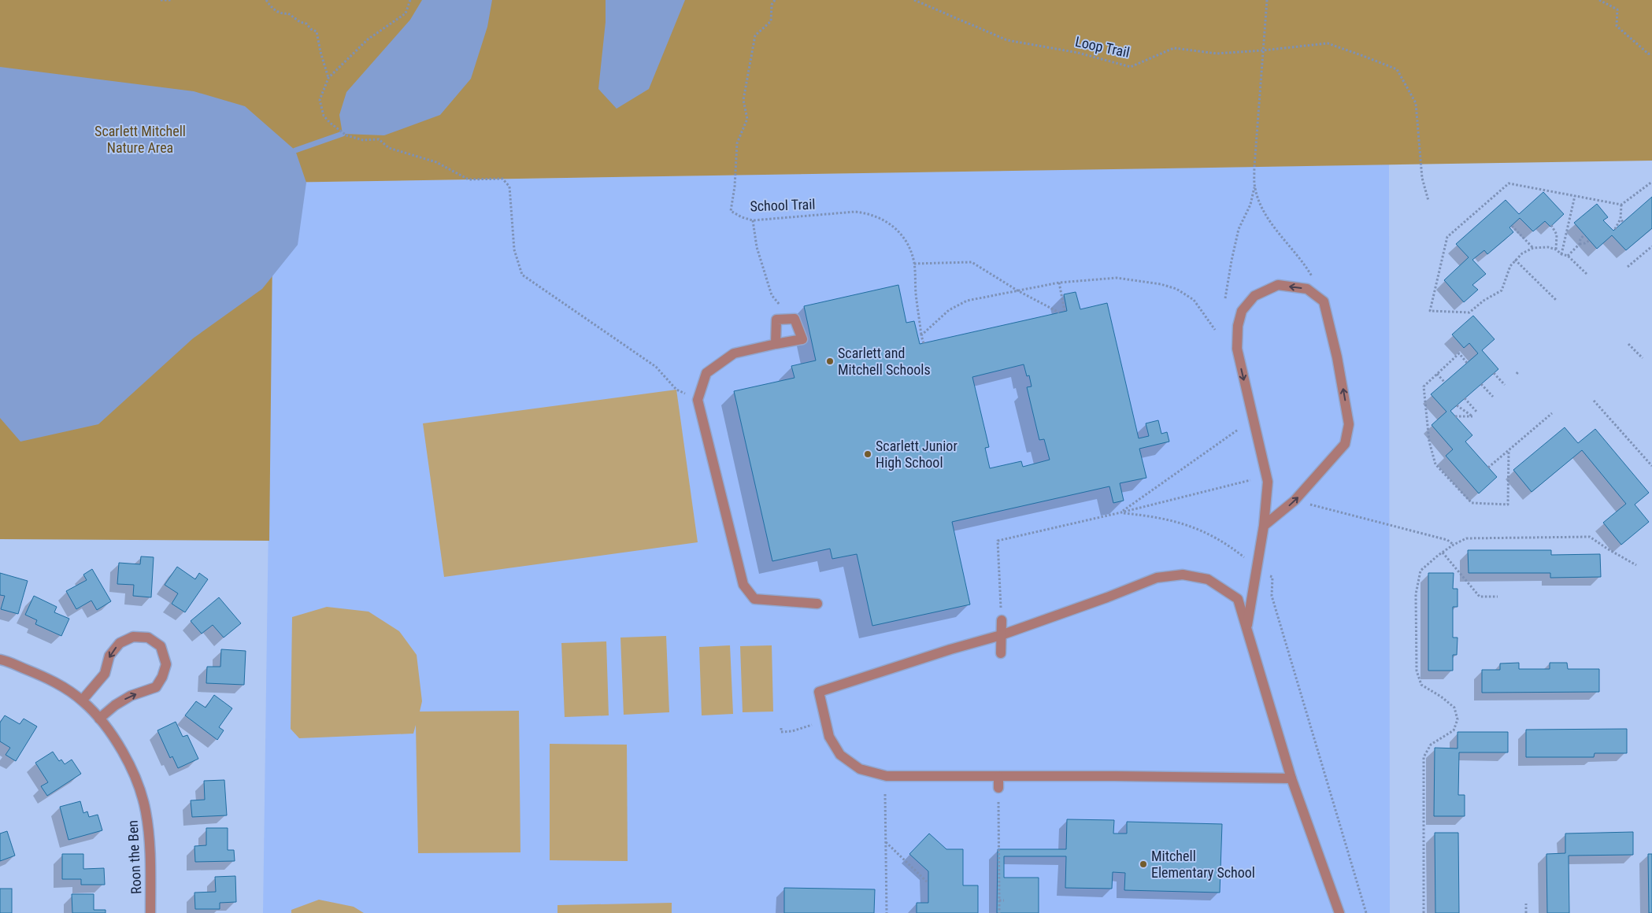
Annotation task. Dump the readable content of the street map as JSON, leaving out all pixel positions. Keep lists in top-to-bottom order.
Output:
{
  "streets": {
    "street": ["Roon the Ben"],
    "path": ["Loop Trail", "School Trail"]
  },
  "parks": ["Scarlett Mitchell Nature Area"],
  "places": ["Scarlett and Mitchell Schools", "Scarlett Junior High School", "Mitchell Elementary School"]
}
